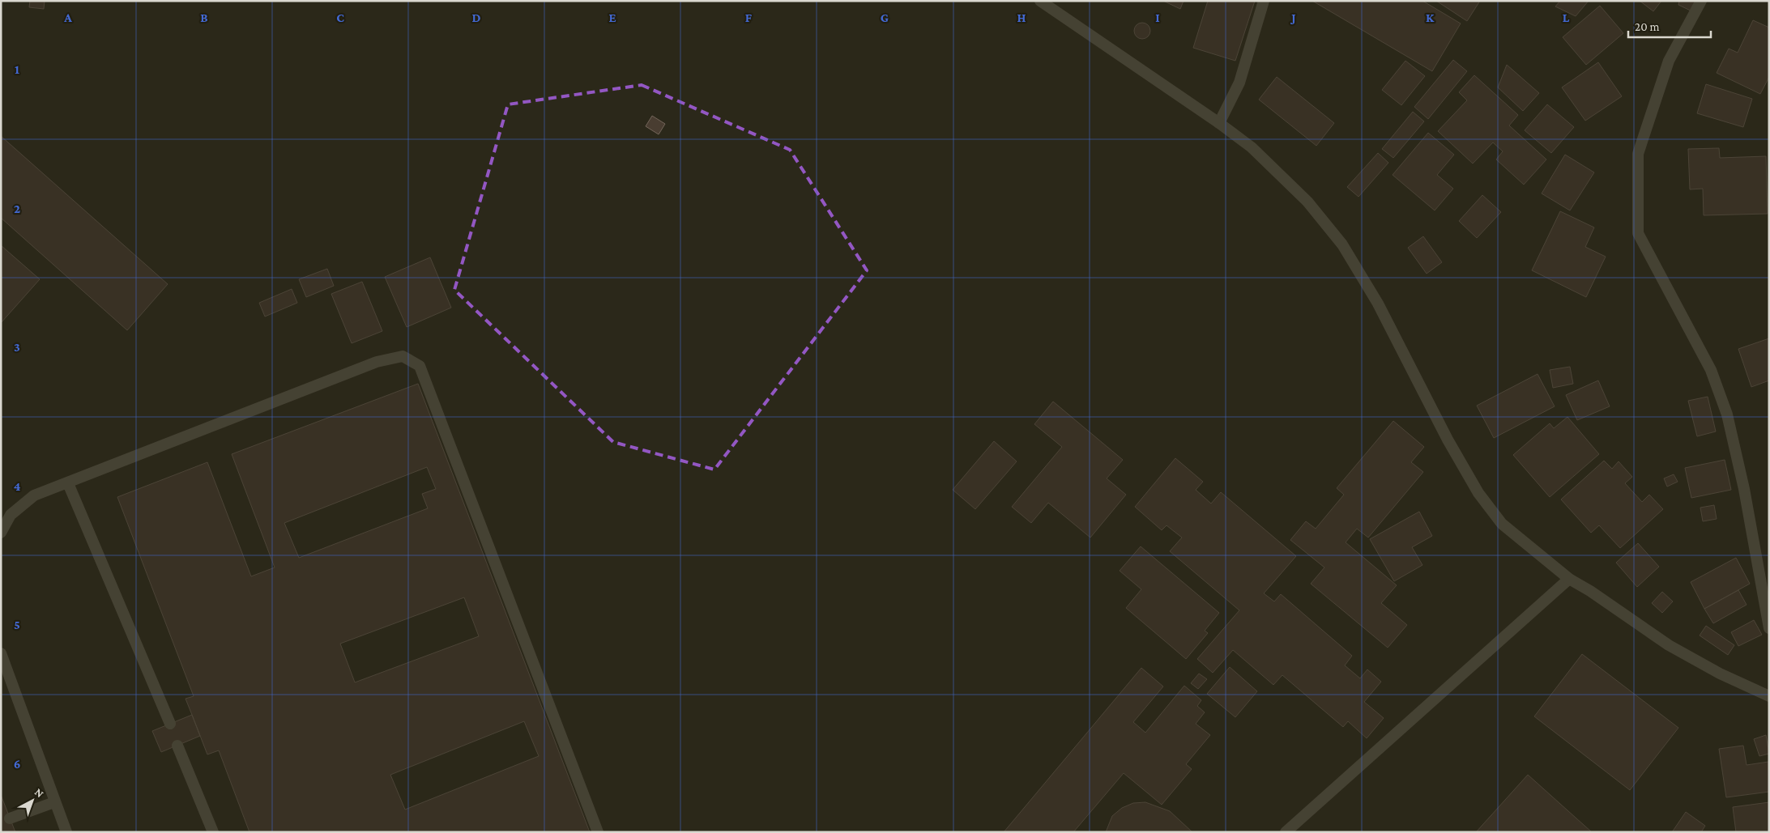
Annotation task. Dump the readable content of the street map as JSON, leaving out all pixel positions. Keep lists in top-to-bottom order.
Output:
{
  "scale_bar": "20 m",
  "north": "top right",
  "grid": {
    "columns": [
      "A",
      "B",
      "C",
      "D",
      "E",
      "F",
      "G",
      "H",
      "I",
      "J",
      "K",
      "L"
    ],
    "rows": [
      "1",
      "2",
      "3",
      "4",
      "5",
      "6"
    ]
  }
}
